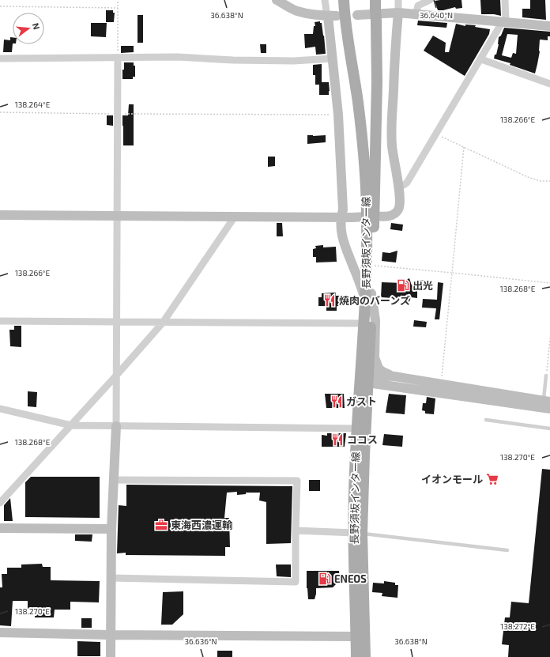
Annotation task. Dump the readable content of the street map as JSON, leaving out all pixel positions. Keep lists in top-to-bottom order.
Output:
{
  "streets": {
    "main road": ["長野須坂インター線"]
  },
  "places": {
    "fuel station": ["出光", "ENEOS"],
    "restaurant": ["焼肉のバーンズ", "ガスト", "ココス"],
    "supermarket": ["イオンモール"],
    "office": ["東海西濃運輸"]
  },
  "north": "right",
  "coordinates": [
    "36.638°N",
    "36.640°N",
    "138.264°E",
    "138.266°E",
    "138.268°E",
    "138.270°E",
    "138.272°E",
    "36.636°N"
  ]
}
